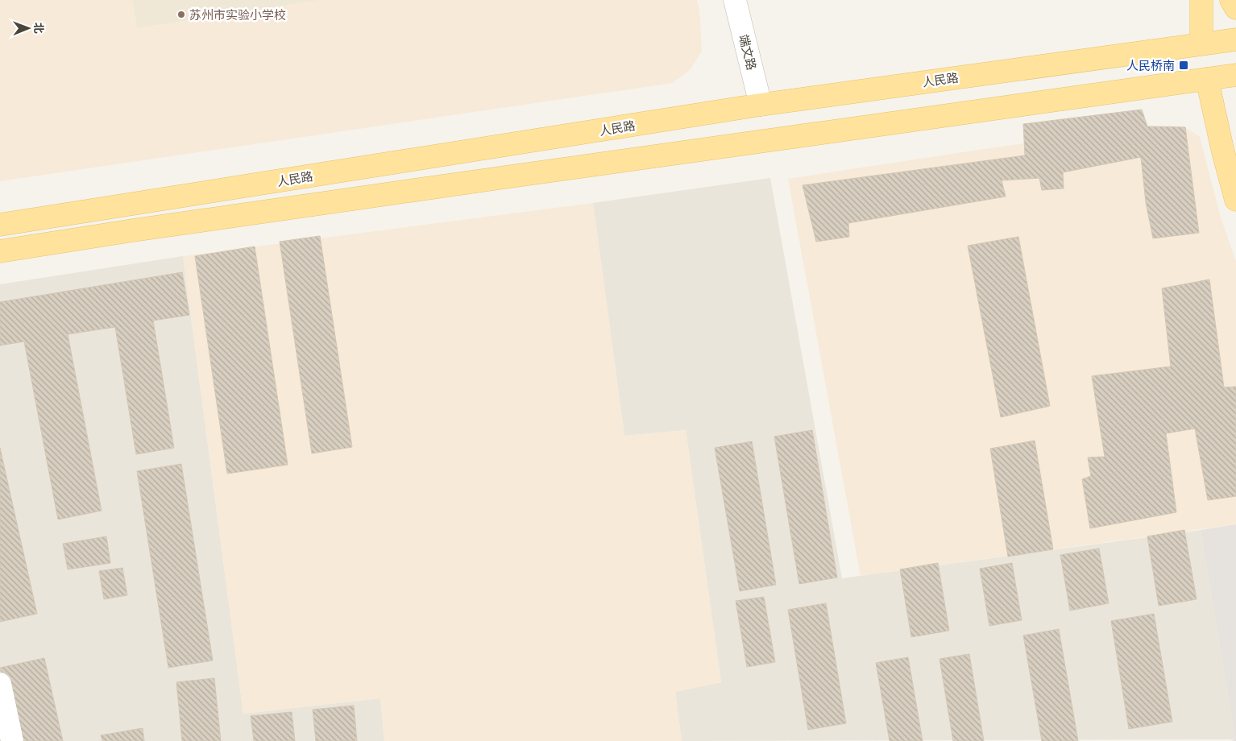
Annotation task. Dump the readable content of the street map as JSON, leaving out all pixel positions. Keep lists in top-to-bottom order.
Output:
{
  "streets": {
    "main road": ["人民路"],
    "street": ["端文路"]
  },
  "crossings": [
    ["端文路", "人民路"]
  ],
  "places": {
    "other": ["苏州市实验小学校"],
    "transit": ["人民桥南"]
  },
  "north": "right"
}
